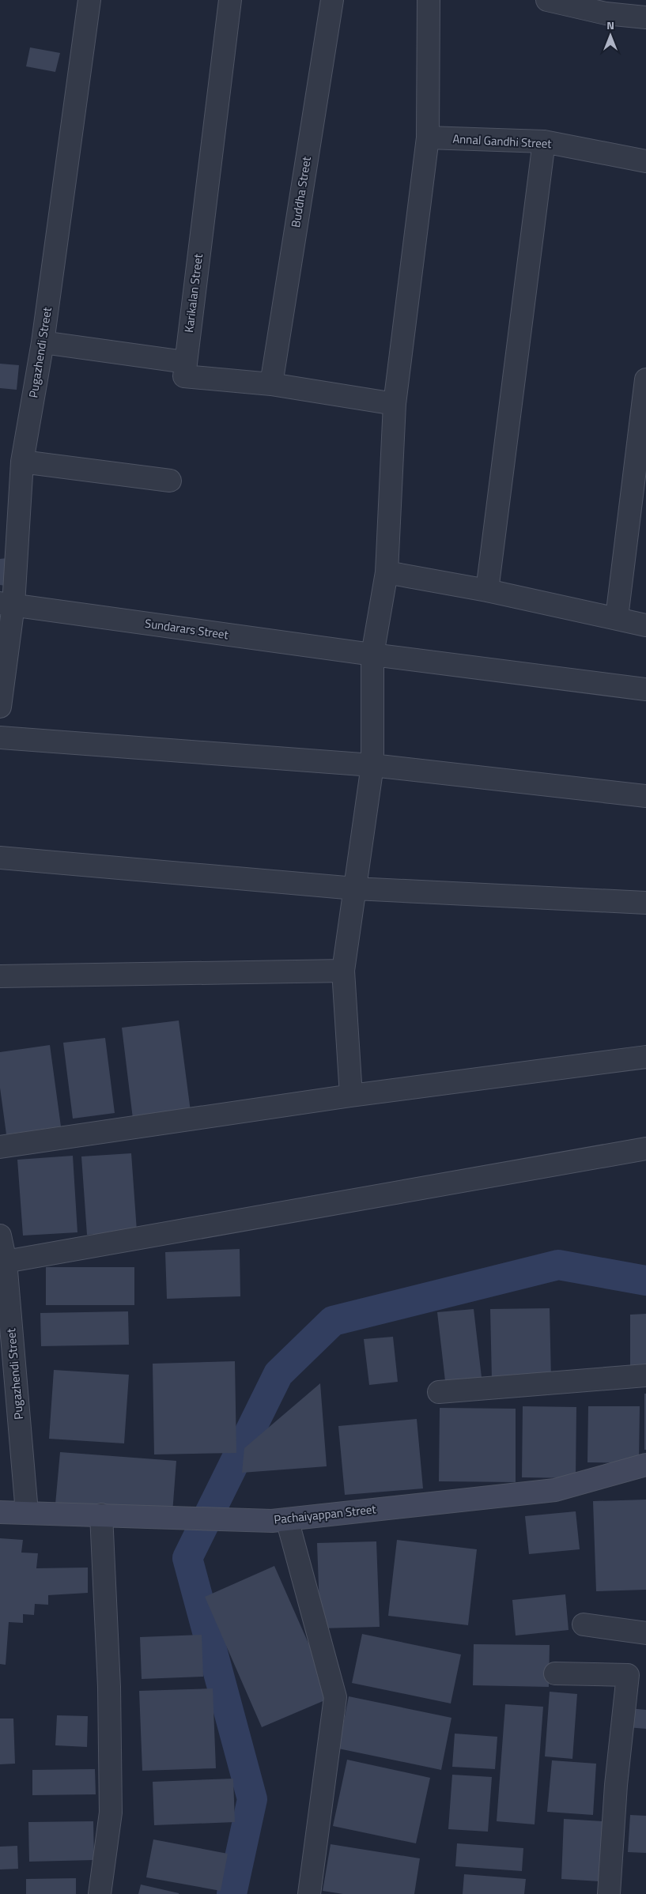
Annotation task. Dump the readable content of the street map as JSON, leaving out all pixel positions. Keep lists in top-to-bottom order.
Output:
{
  "streets": {
    "main road": ["Pachaiyappan Street"],
    "street": [
      "Annal Gandhi Street",
      "Buddha Street",
      "Karikalan Street",
      "Pugazhendi Street",
      "Sundarars Street"
    ]
  },
  "crossings": [
    ["Buddha Street", "Karikalan Street"],
    ["Pugazhendi Street", "Sundarars Street"],
    ["Pugazhendi Street", "Pachaiyappan Street"]
  ],
  "north": "top"
}
